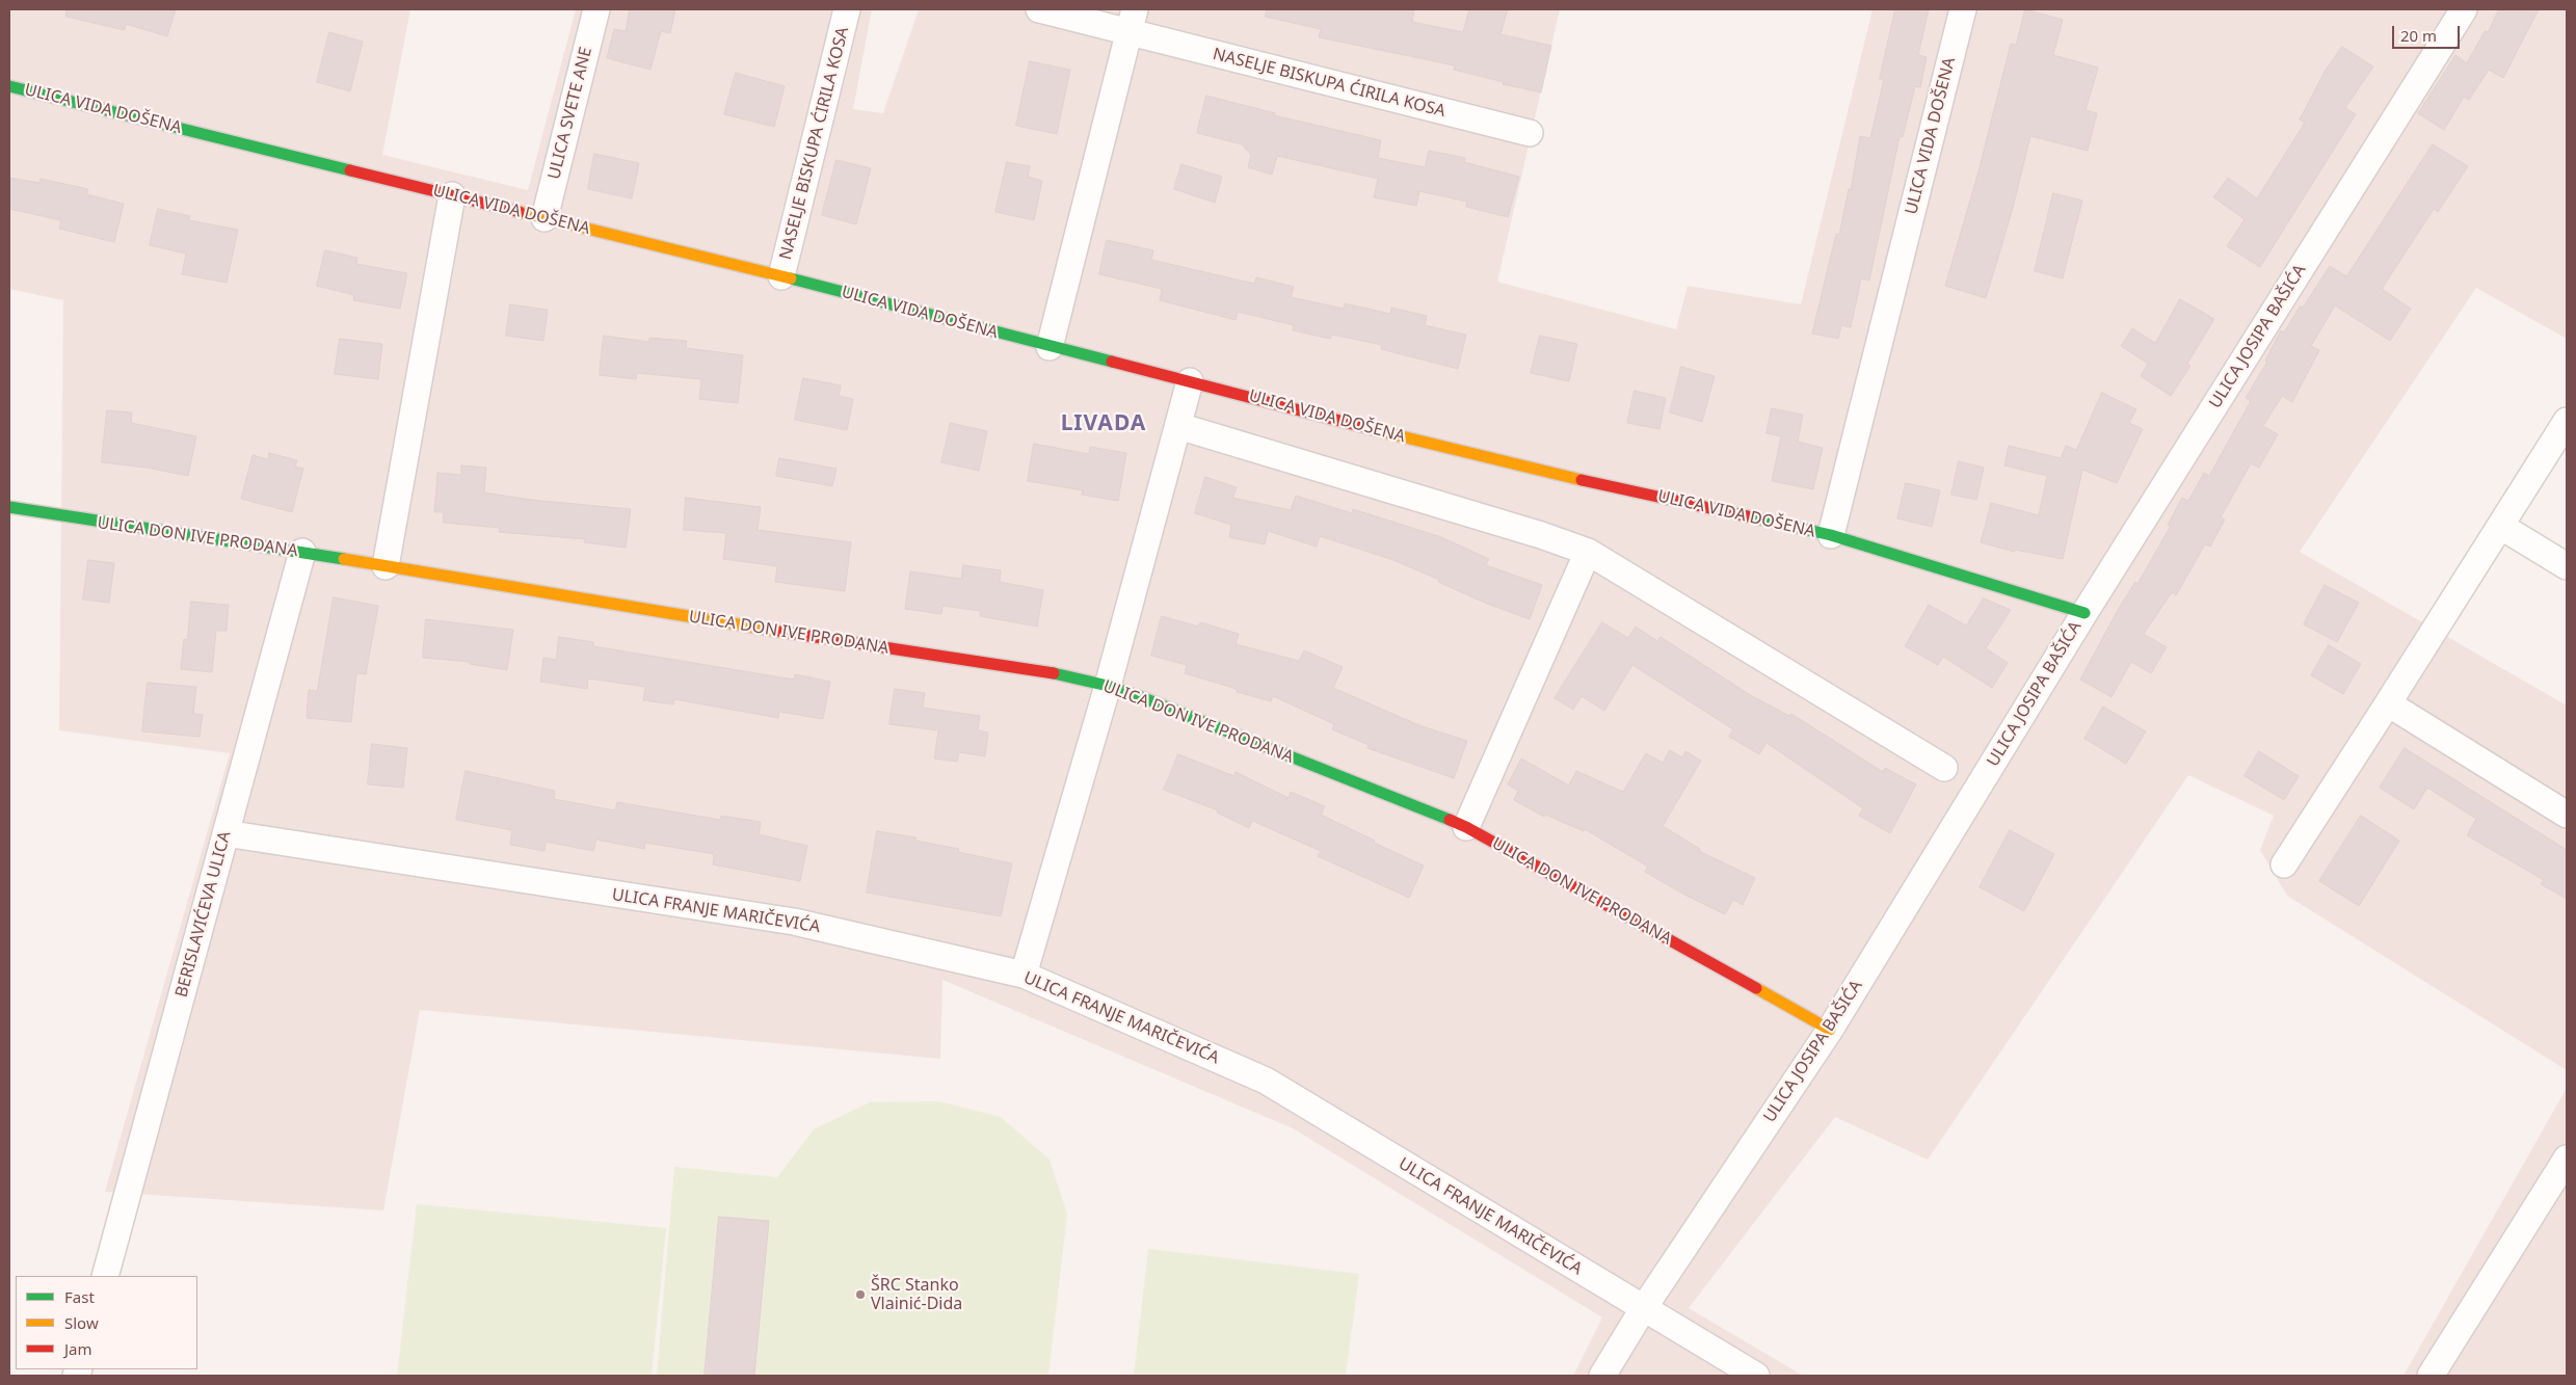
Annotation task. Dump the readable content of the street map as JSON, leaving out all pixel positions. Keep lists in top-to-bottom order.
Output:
{
  "streets": {
    "street": [
      "NASELJE BISKUPA ĆIRILA KOSA",
      "ULICA VIDA DOŠENA",
      "ULICA SVETE ANE",
      "ULICA JOSIPA BAŠIĆA",
      "ULICA DON IVE PRODANA",
      "ULICA FRANJE MARIČEVIĆA",
      "BERISLAVIĆEVA ULICA"
    ]
  },
  "crossings": [
    ["NASELJE BISKUPA ĆIRILA KOSA", "ULICA VIDA DOŠENA"],
    ["ULICA VIDA DOŠENA", "ULICA SVETE ANE"],
    ["ULICA VIDA DOŠENA", "ULICA JOSIPA BAŠIĆA"],
    ["ULICA JOSIPA BAŠIĆA", "ULICA DON IVE PRODANA"],
    ["ULICA JOSIPA BAŠIĆA", "ULICA FRANJE MARIČEVIĆA"],
    ["ULICA DON IVE PRODANA", "BERISLAVIĆEVA ULICA"],
    ["ULICA FRANJE MARIČEVIĆA", "BERISLAVIĆEVA ULICA"]
  ],
  "districts": ["LIVADA"],
  "places": ["ŠRC Stanko Vlainić-Dida"],
  "legend": ["Fast", "Slow", "Jam"],
  "scale_bar": "20 m"
}
